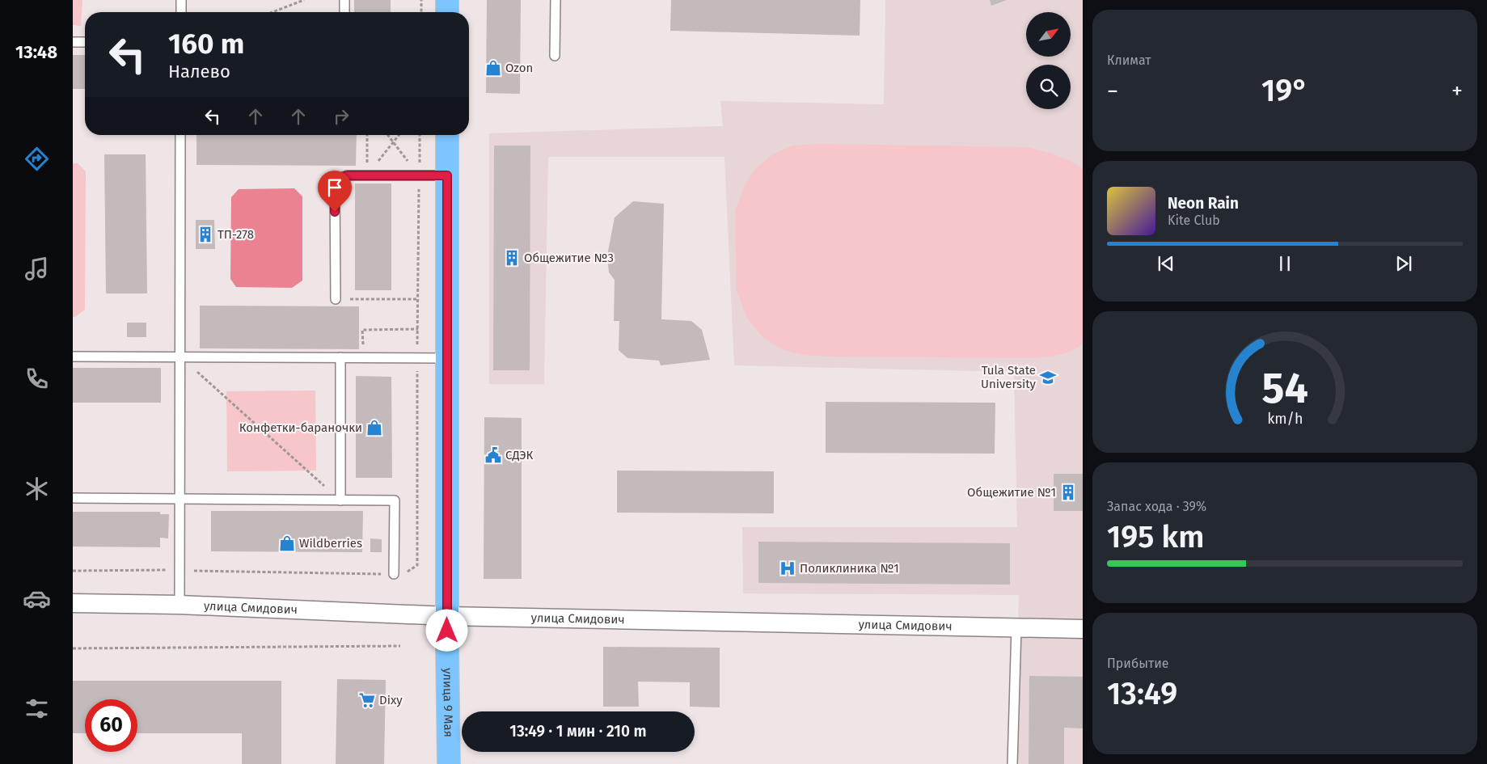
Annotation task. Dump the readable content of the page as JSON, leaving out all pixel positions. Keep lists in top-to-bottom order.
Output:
{
  "streets": {
    "main road": ["улица 9 Мая"],
    "street": ["улица Смидович"]
  },
  "crossings": [
    ["улица Смидович", "улица 9 Мая"]
  ],
  "places": {
    "shop": ["Ozon", "Конфетки-бараночки", "Wildberries"],
    "building": ["ТП-278", "Общежитие №3", "Общежитие №1"],
    "school or university": ["Tula State University"],
    "public building": ["СДЭК"],
    "hospital": ["Поликлиника №1"],
    "supermarket": ["Dixy"]
  },
  "north": "top right",
  "page": {
    "tabs": "13:48",
    "tile": [
      "Климат",
      ["Запас хода · 39%", "195 km"],
      ["Прибытие", "13:49"]
    ],
    "turn": ["160 m", "Налево"],
    "heat": ["−", "19°", "+"],
    "song": ["Neon Rain", "Kite Club"],
    "limit": "60",
    "trip": "13:49 · 1 мин · 210 m",
    "gauge": ["54", "km/h"]
  }
}
